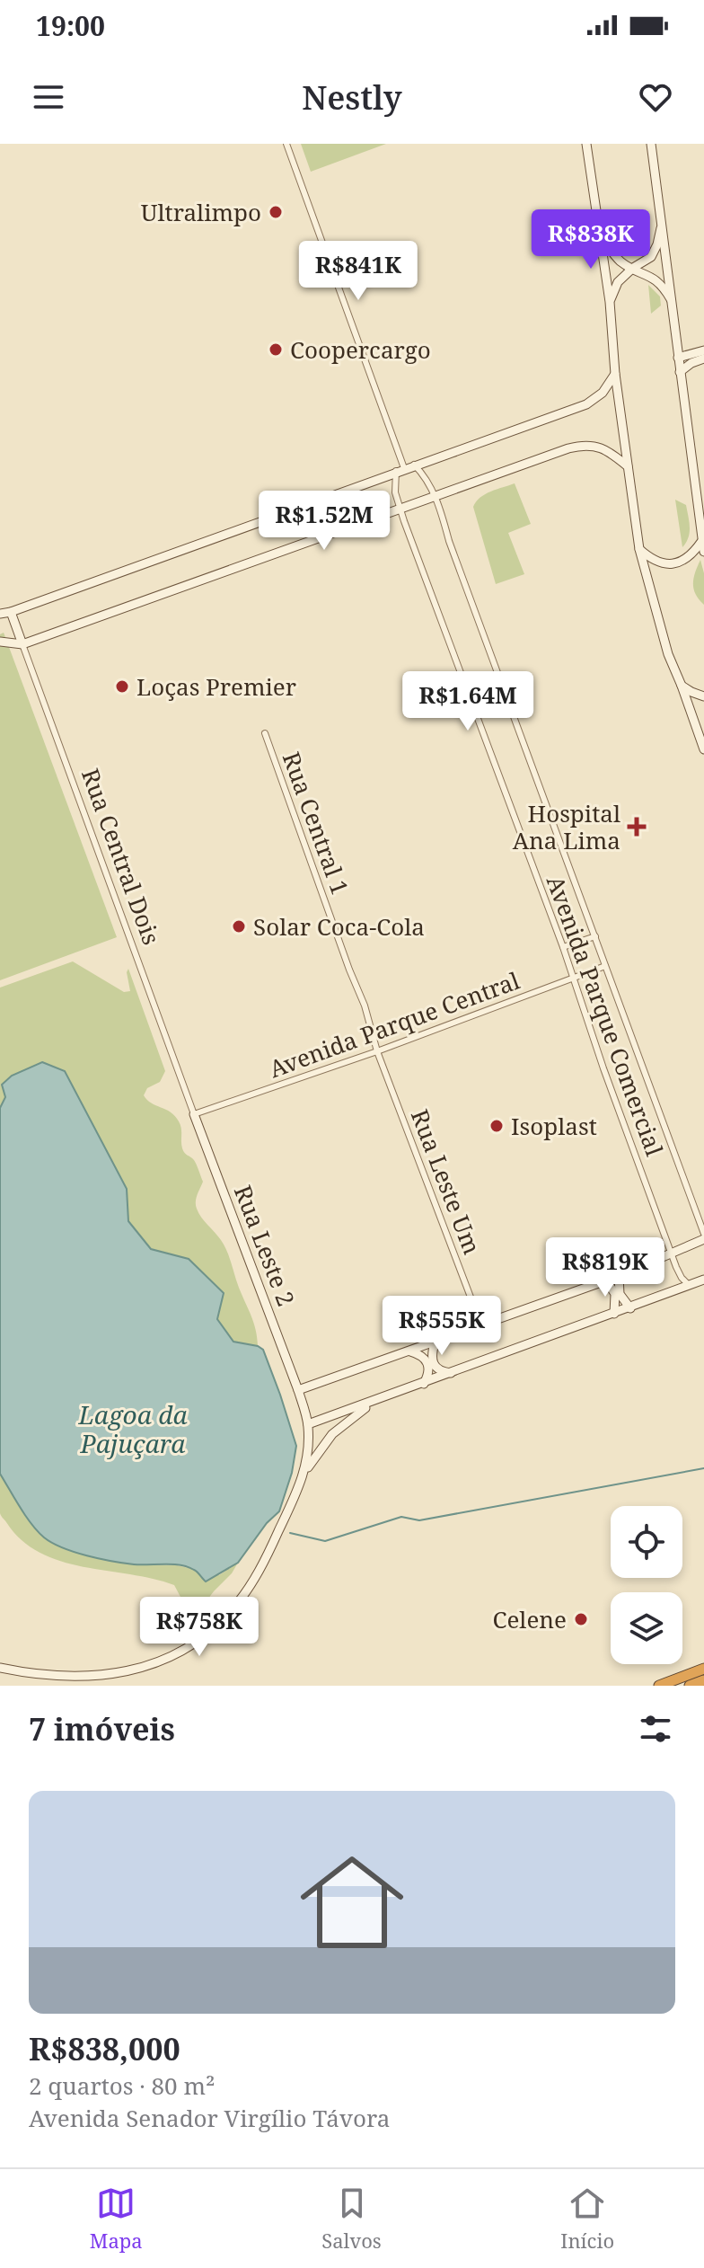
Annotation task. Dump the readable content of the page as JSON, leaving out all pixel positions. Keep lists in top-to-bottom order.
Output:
{
  "streets": {
    "street": [
      "Rua Central 1",
      "Rua Central Dois",
      "Avenida Parque Comercial",
      "Avenida Parque Central",
      "Rua Leste Um",
      "Rua Leste 2"
    ]
  },
  "crossings": [
    ["Rua Central 1", "Avenida Parque Central"],
    ["Rua Central 1", "Rua Leste Um"],
    ["Rua Central Dois", "Avenida Parque Central"],
    ["Rua Central Dois", "Rua Leste 2"],
    ["Avenida Parque Comercial", "Avenida Parque Central"],
    ["Avenida Parque Central", "Rua Leste Um"],
    ["Avenida Parque Central", "Rua Leste 2"]
  ],
  "water": ["Lagoa da Pajuçara"],
  "places": {
    "other": [
      "Ultralimpo",
      "Coopercargo",
      "Loças Premier",
      "Solar Coca-Cola",
      "Isoplast",
      "Celene"
    ],
    "health": ["Hospital Ana Lima"]
  },
  "page": {
    "status": "19:00",
    "header": "Nestly",
    "price": [
      "R$838K",
      "R$841K",
      "R$1.52M",
      "R$1.64M",
      "R$819K",
      "R$555K",
      "R$758K"
    ],
    "heading": "7 imóveis",
    "list": [
      {
        "name": "R$838,000",
        "note": "2 quartos · 80 m² · Avenida Senador Virgílio Távora"
      }
    ],
    "tabs": ["Mapa", "Salvos", "Início"]
  }
}
